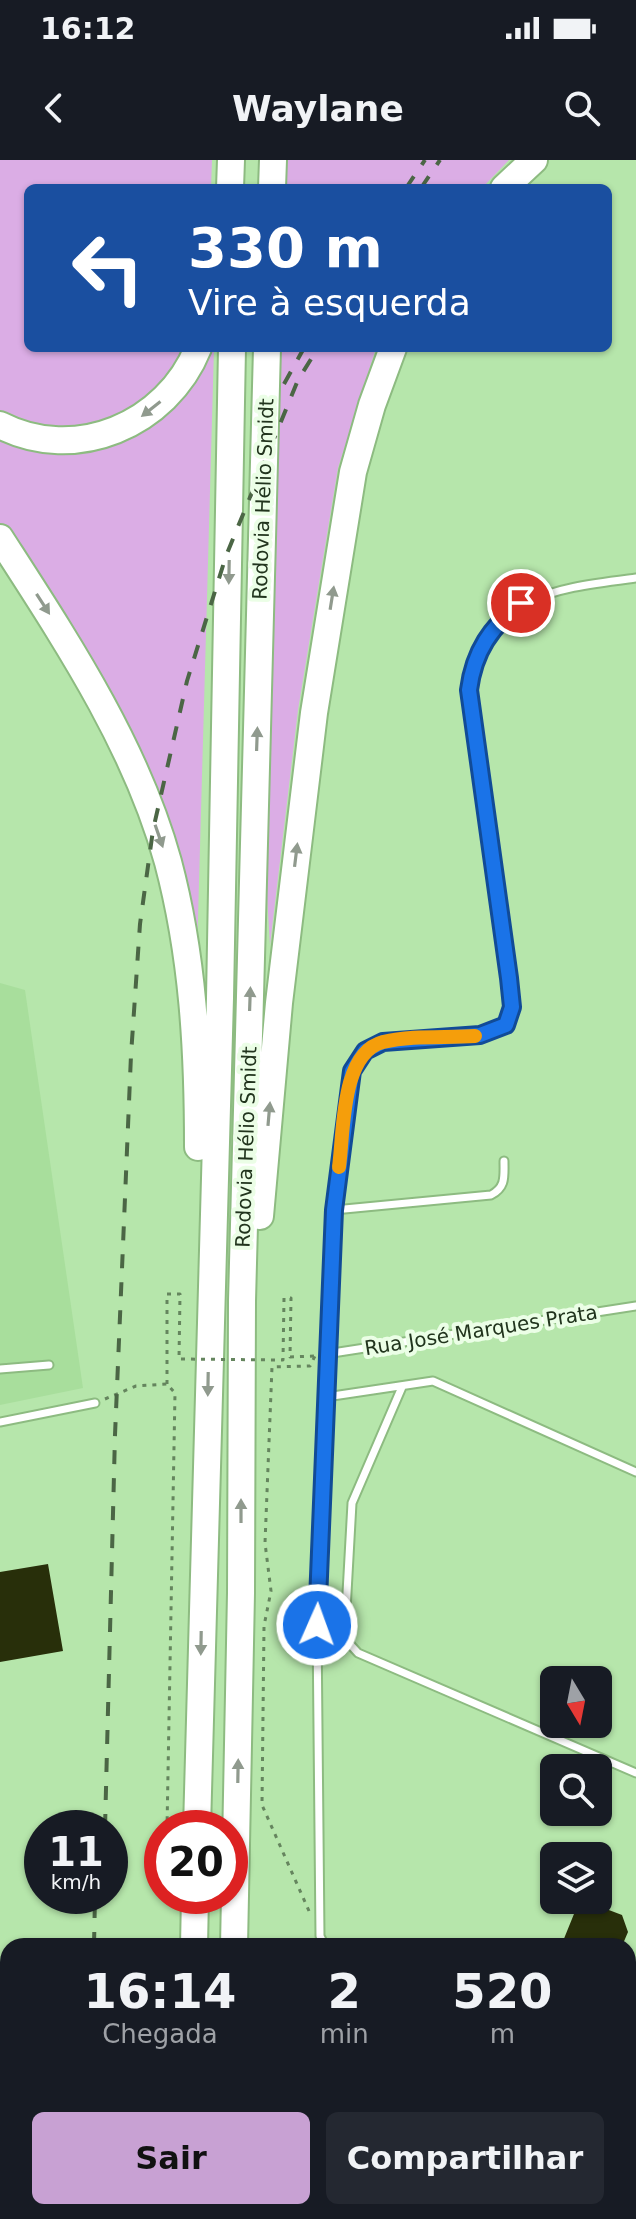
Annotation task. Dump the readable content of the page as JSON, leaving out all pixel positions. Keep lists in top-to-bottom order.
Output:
{
  "streets": {
    "highway": ["Rodovia Hélio Smidt"],
    "lane": ["Rua José Marques Prata"]
  },
  "north": "bottom",
  "page": {
    "status": "16:12",
    "header": "Waylane",
    "turn": ["330 m", "Vire à esquerda"],
    "speed": "11 km/h",
    "limit": "20",
    "eta": [
      "16:14",
      "Chegada",
      "2",
      "min",
      "520",
      "m"
    ],
    "buttons": ["Sair", "Compartilhar"]
  }
}
